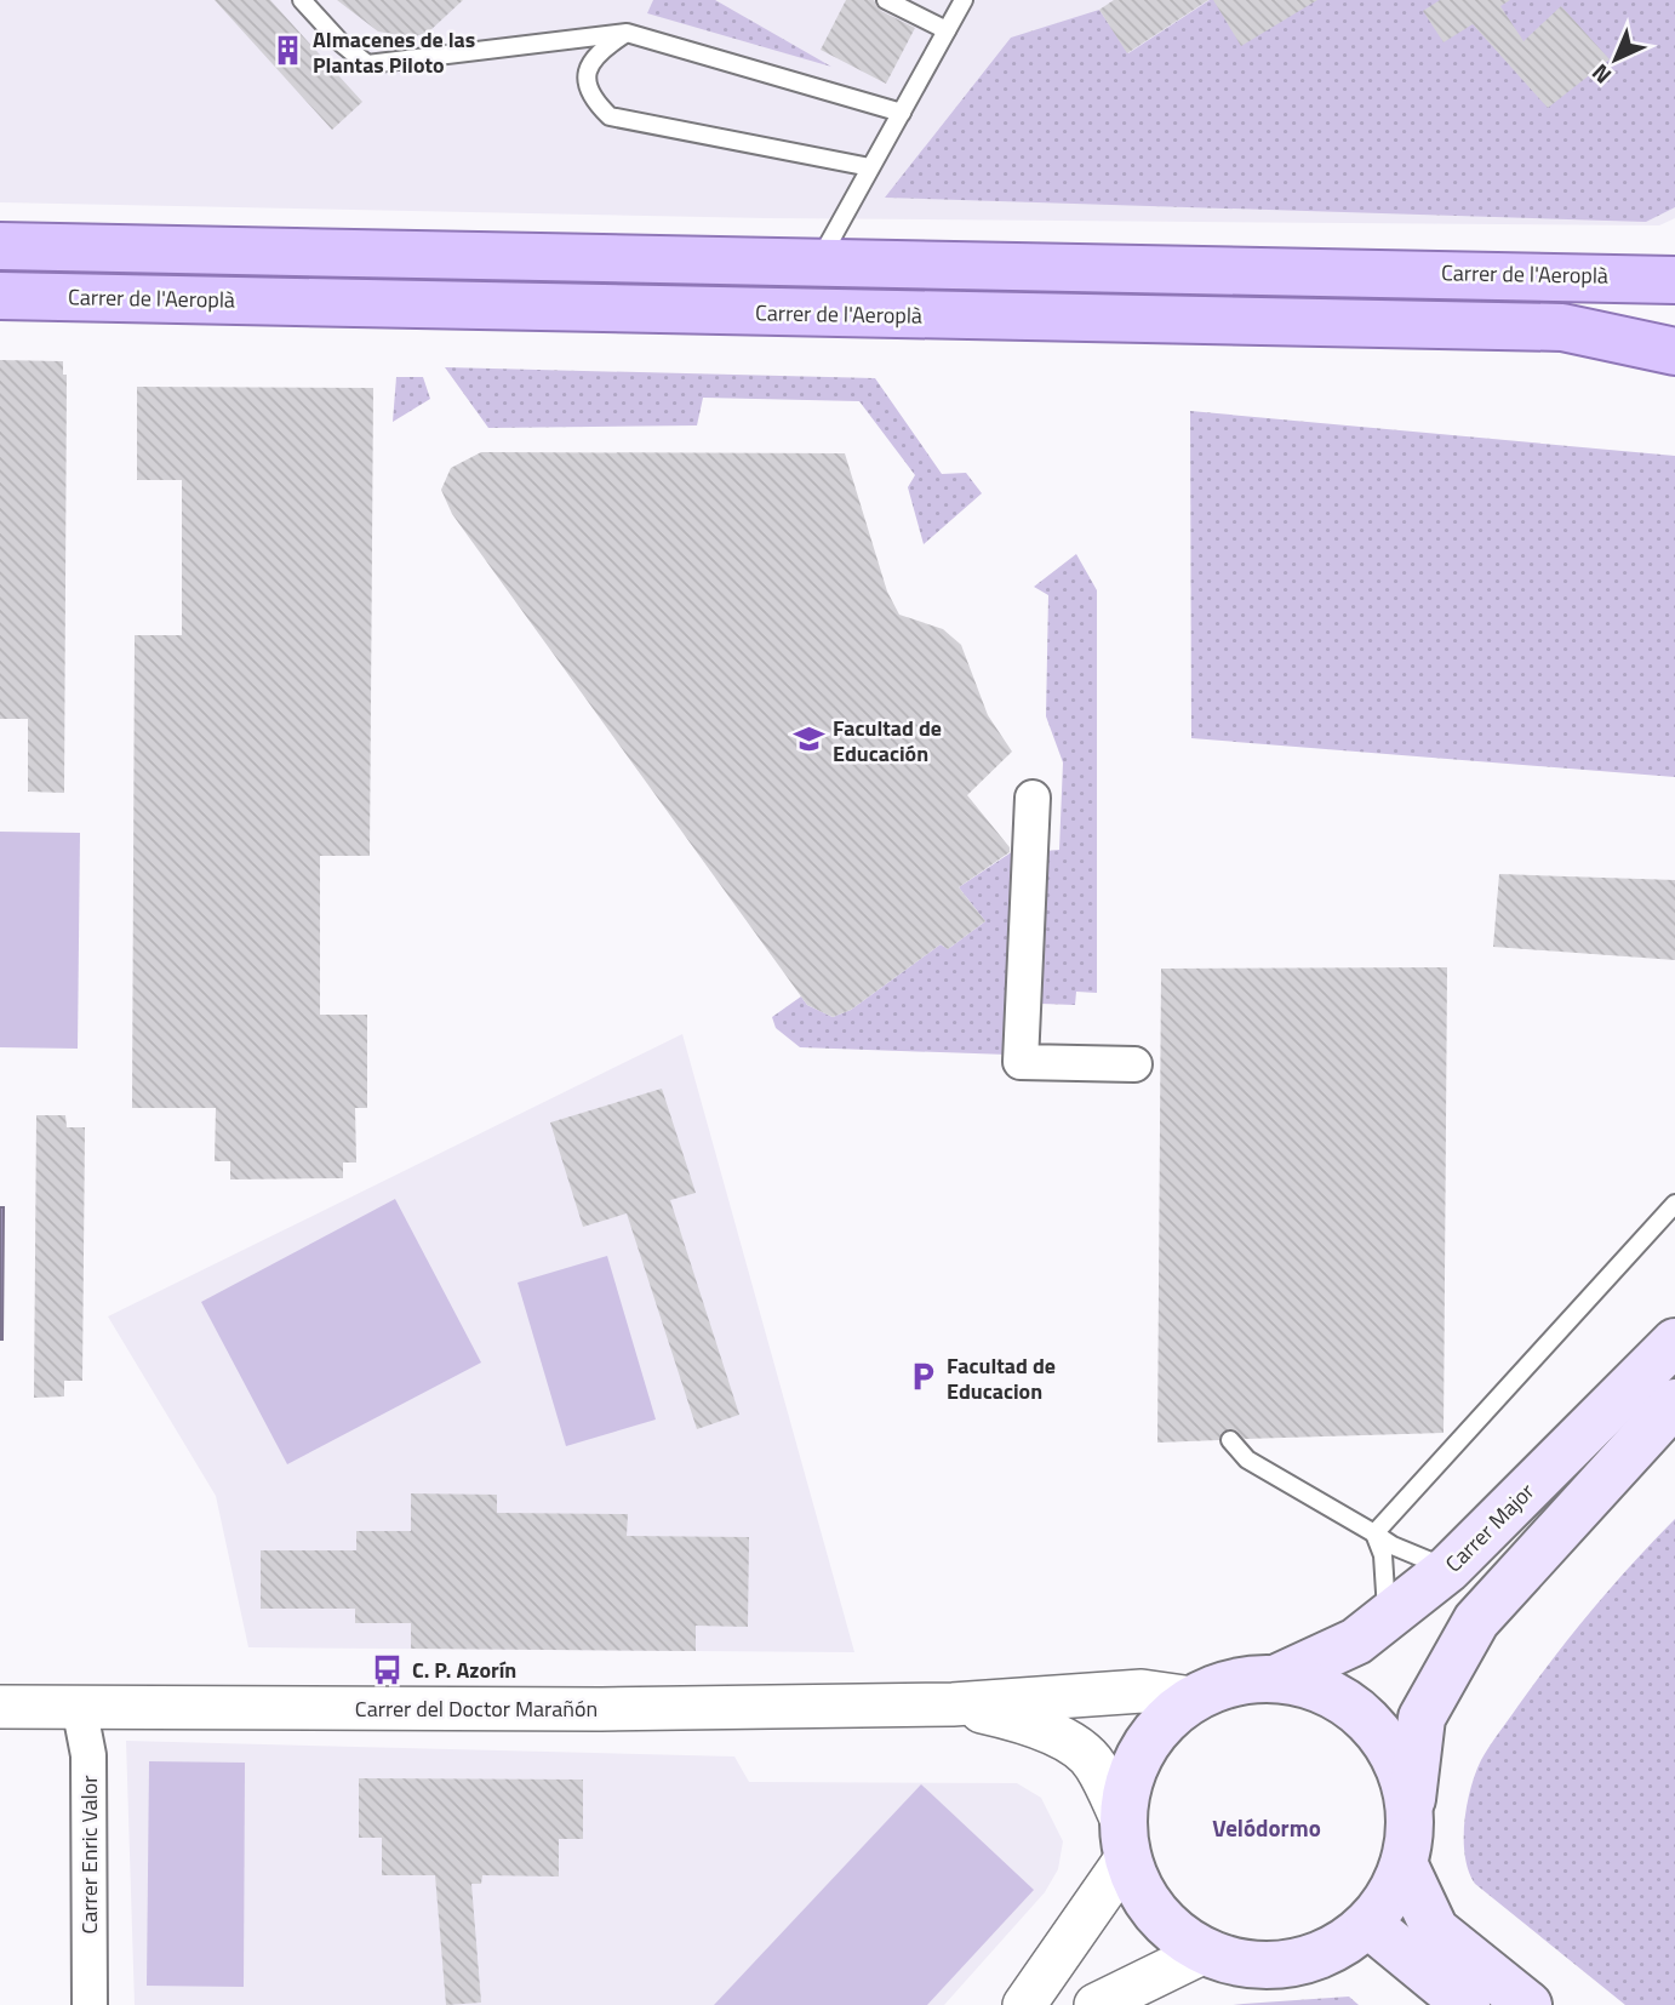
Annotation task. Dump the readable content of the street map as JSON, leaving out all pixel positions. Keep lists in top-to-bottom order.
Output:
{
  "streets": {
    "main road": ["Carrer de l'Aeroplà", "Carrer Major"],
    "street": ["Carrer del Doctor Marañón", "Carrer Enric Valor"]
  },
  "crossings": [
    ["Carrer del Doctor Marañón", "Carrer Enric Valor"]
  ],
  "districts": ["Velódormo"],
  "places": {
    "building": ["Almacenes de las Plantas Piloto"],
    "school or university": ["Facultad de Educación"],
    "parking": ["Facultad de Educacion"],
    "bus stop": ["C. P. Azorín"]
  },
  "north": "bottom left"
}
